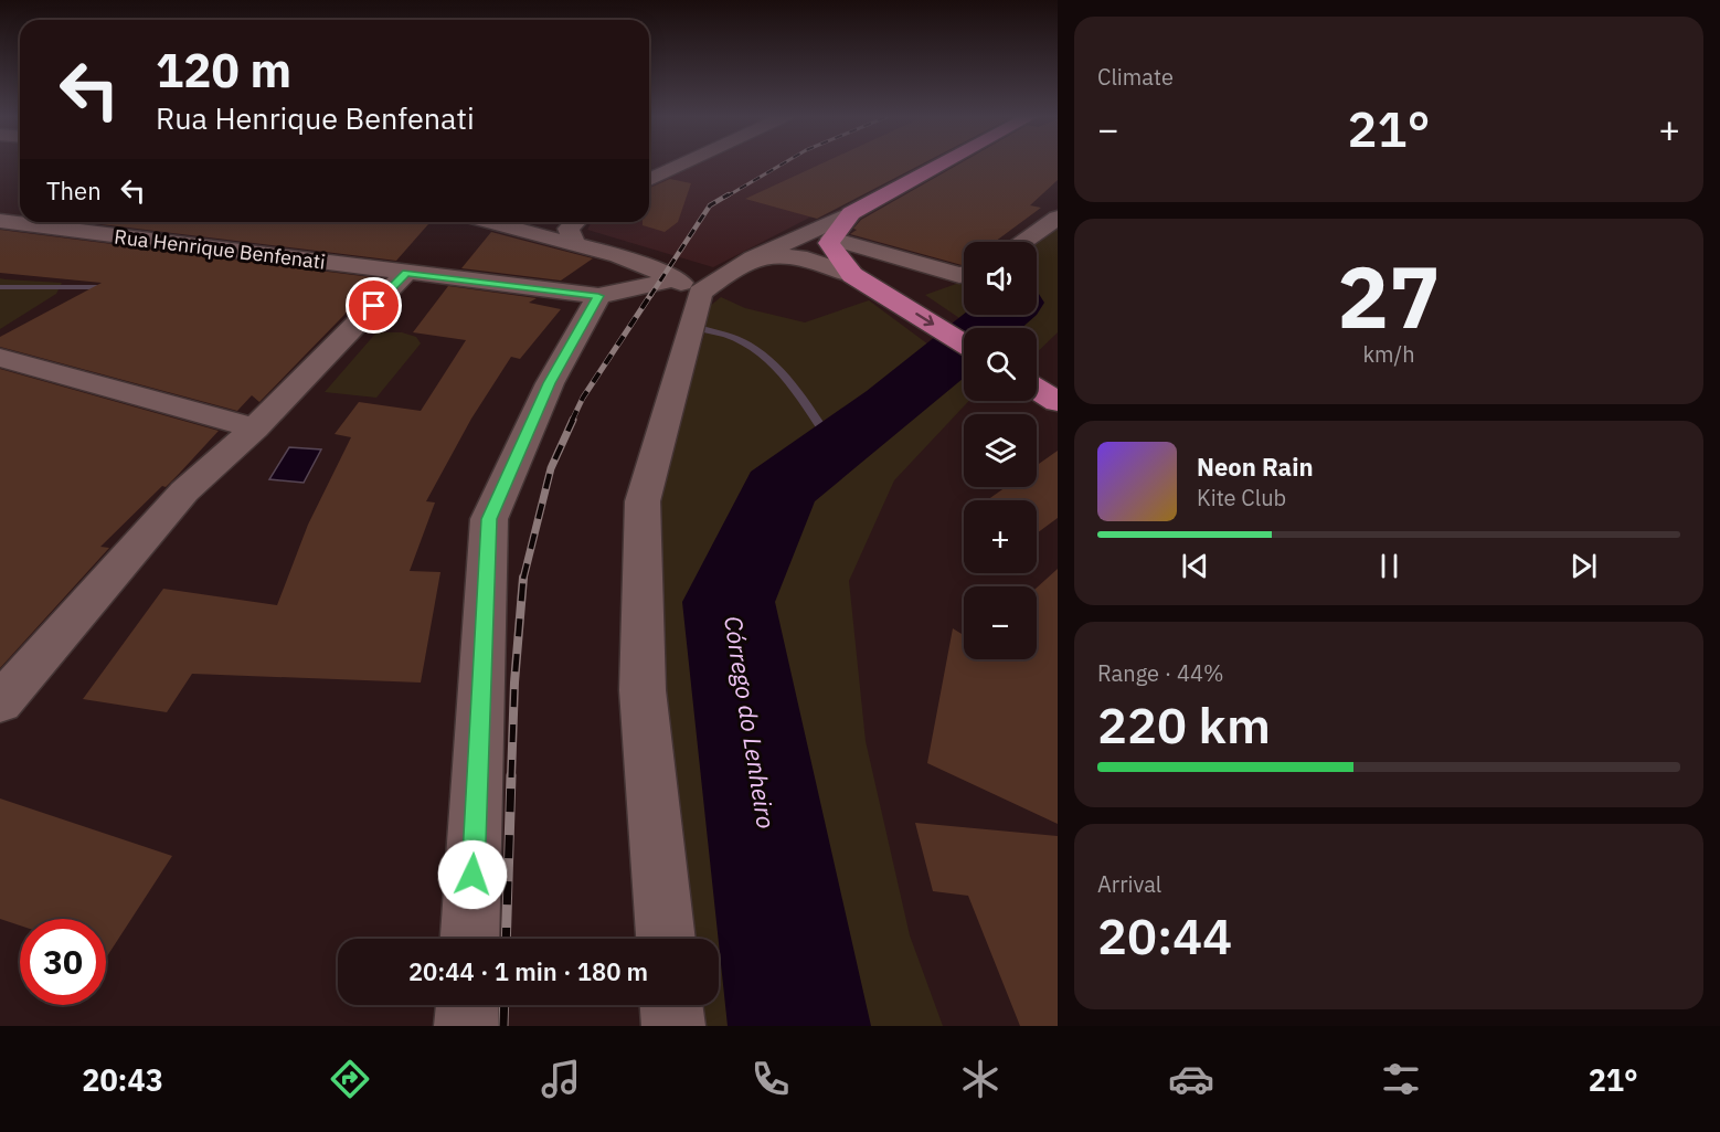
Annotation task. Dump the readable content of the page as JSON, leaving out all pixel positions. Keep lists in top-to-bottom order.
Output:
{
  "streets": {
    "street": ["Rua Henrique Benfenati"]
  },
  "water": ["Córrego do Lenheiro"],
  "page": {
    "tile": [
      "Climate",
      ["27", "km/h"],
      ["Range · 44%", "220 km"],
      ["Arrival", "20:44"]
    ],
    "turn": ["120 m", "Rua Henrique Benfenati"],
    "heat": ["−", "21°", "+"],
    "then": "Then",
    "map_buttons": ["+", "−"],
    "song": ["Neon Rain", "Kite Club"],
    "limit": "30",
    "trip": "20:44 · 1 min · 180 m",
    "tabs": ["20:43", "21°"]
  }
}
